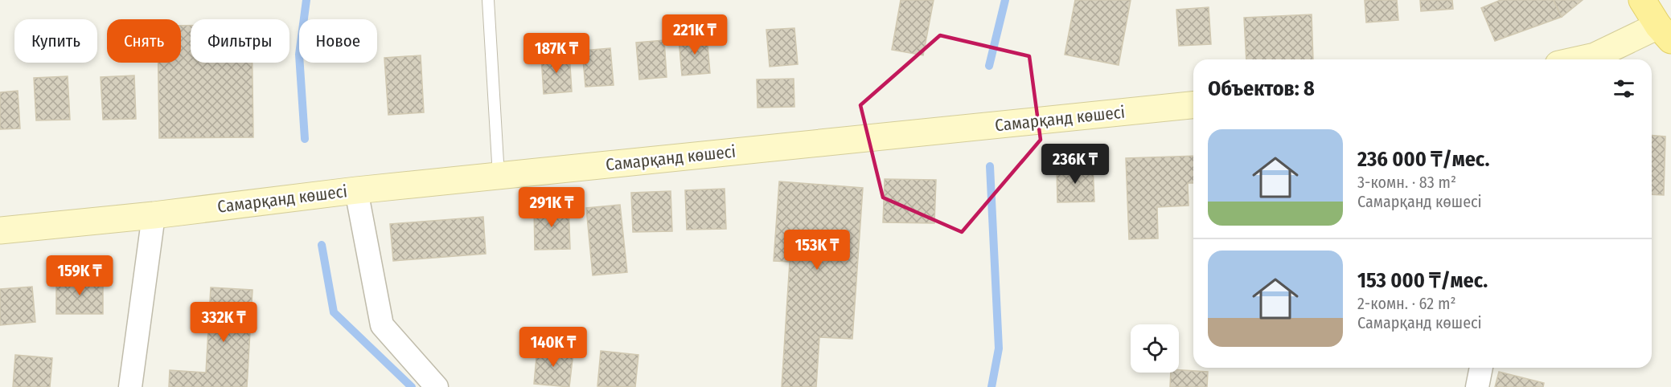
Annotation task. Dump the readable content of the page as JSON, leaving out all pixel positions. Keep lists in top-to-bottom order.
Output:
{
  "streets": {
    "street": ["Самарқанд көшесі"]
  },
  "page": {
    "price": [
      "221K ₸",
      "187K ₸",
      "236K ₸",
      "291K ₸",
      "153K ₸",
      "159K ₸",
      "332K ₸",
      "140K ₸"
    ],
    "chip": [
      "Купить",
      "Снять",
      "Фильтры",
      "Новое"
    ],
    "heading": "Объектов: 8",
    "list": [
      {
        "name": "236 000 ₸/мес.",
        "note": "3-комн. · 83 m² · Самарқанд көшесі"
      },
      {
        "name": "153 000 ₸/мес.",
        "note": "2-комн. · 62 m² · Самарқанд көшесі"
      }
    ]
  }
}
